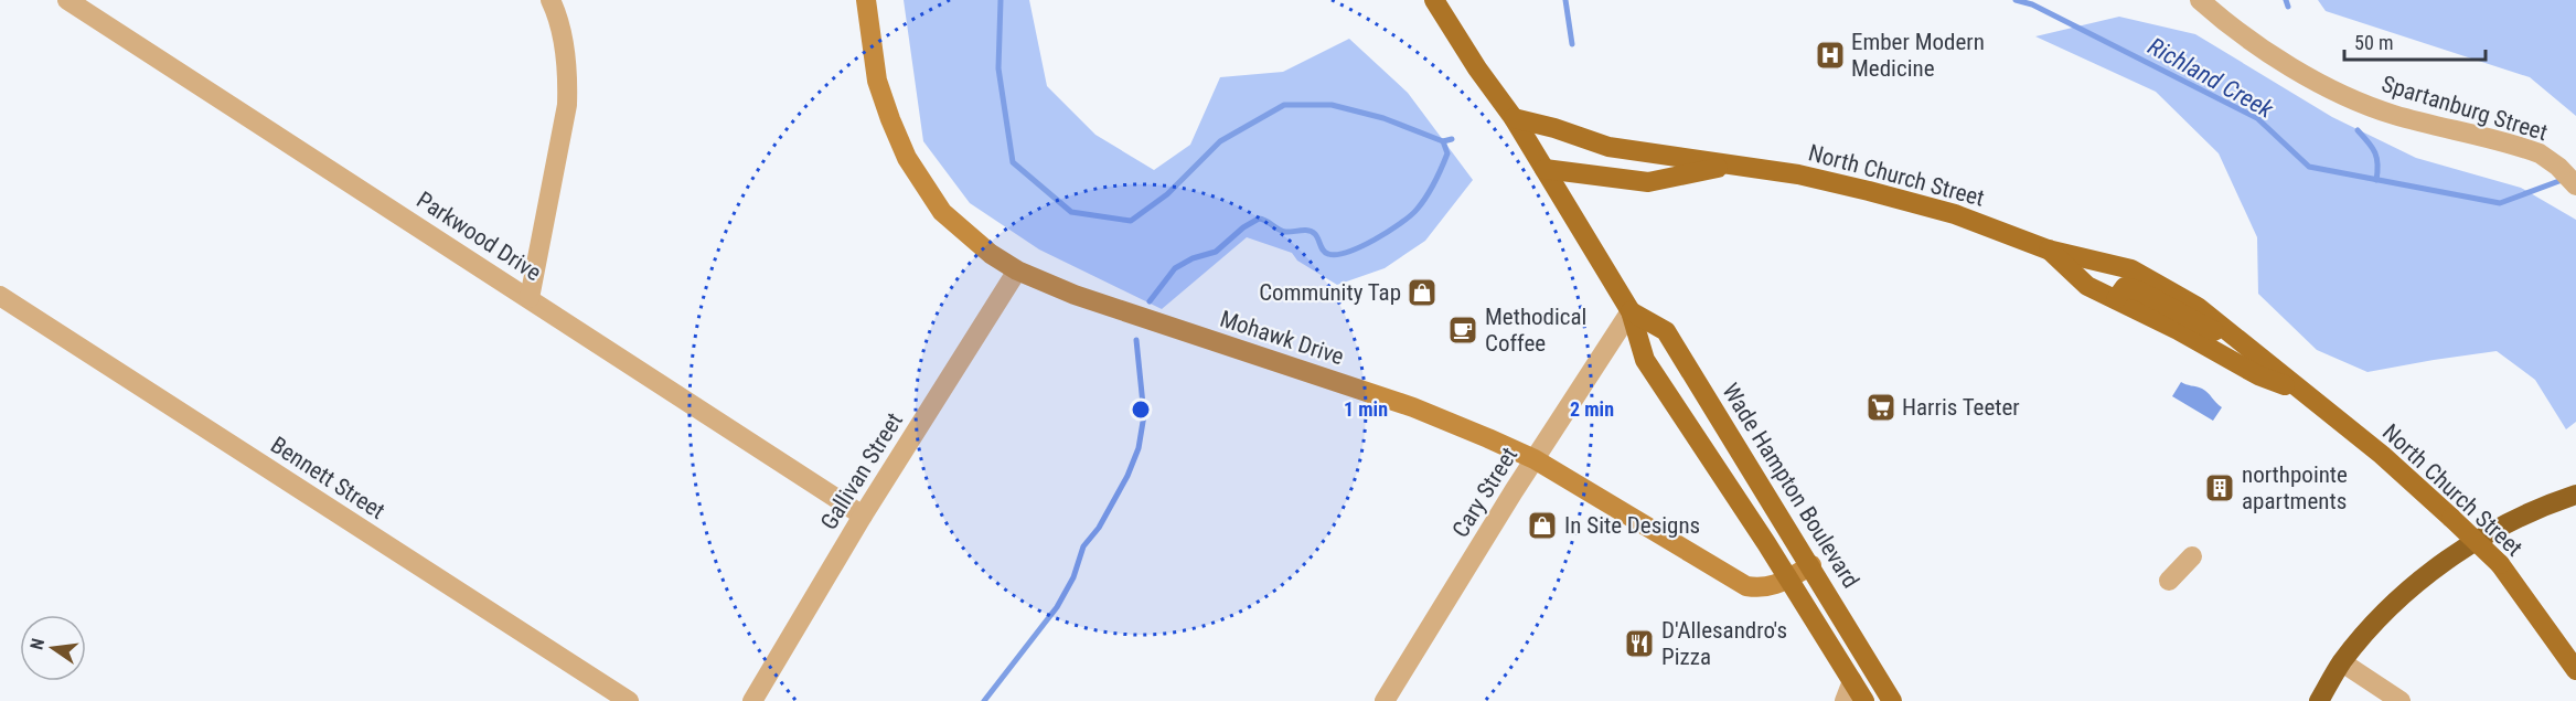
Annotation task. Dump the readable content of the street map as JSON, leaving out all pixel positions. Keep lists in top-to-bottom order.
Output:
{
  "streets": {
    "main road": ["North Church Street", "Wade Hampton Boulevard"],
    "street": [
      "Spartanburg Street",
      "Parkwood Drive",
      "Mohawk Drive",
      "Gallivan Street",
      "Bennett Street",
      "Cary Street"
    ]
  },
  "crossings": [
    ["North Church Street", "Wade Hampton Boulevard"],
    ["Parkwood Drive", "Gallivan Street"],
    ["Mohawk Drive", "Gallivan Street"],
    ["Mohawk Drive", "Wade Hampton Boulevard"],
    ["Mohawk Drive", "Cary Street"],
    ["Wade Hampton Boulevard", "Cary Street"]
  ],
  "water": ["Richland Creek"],
  "places": {
    "hospital": ["Ember Modern Medicine"],
    "shop": ["Community Tap", "In Site Designs"],
    "cafe": ["Methodical Coffee"],
    "supermarket": ["Harris Teeter"],
    "building": ["northpointe apartments"],
    "restaurant": ["D'Allesandro's Pizza"]
  },
  "scale_bar": "50 m",
  "north": "left",
  "rings": ["1 min", "2 min"]
}
